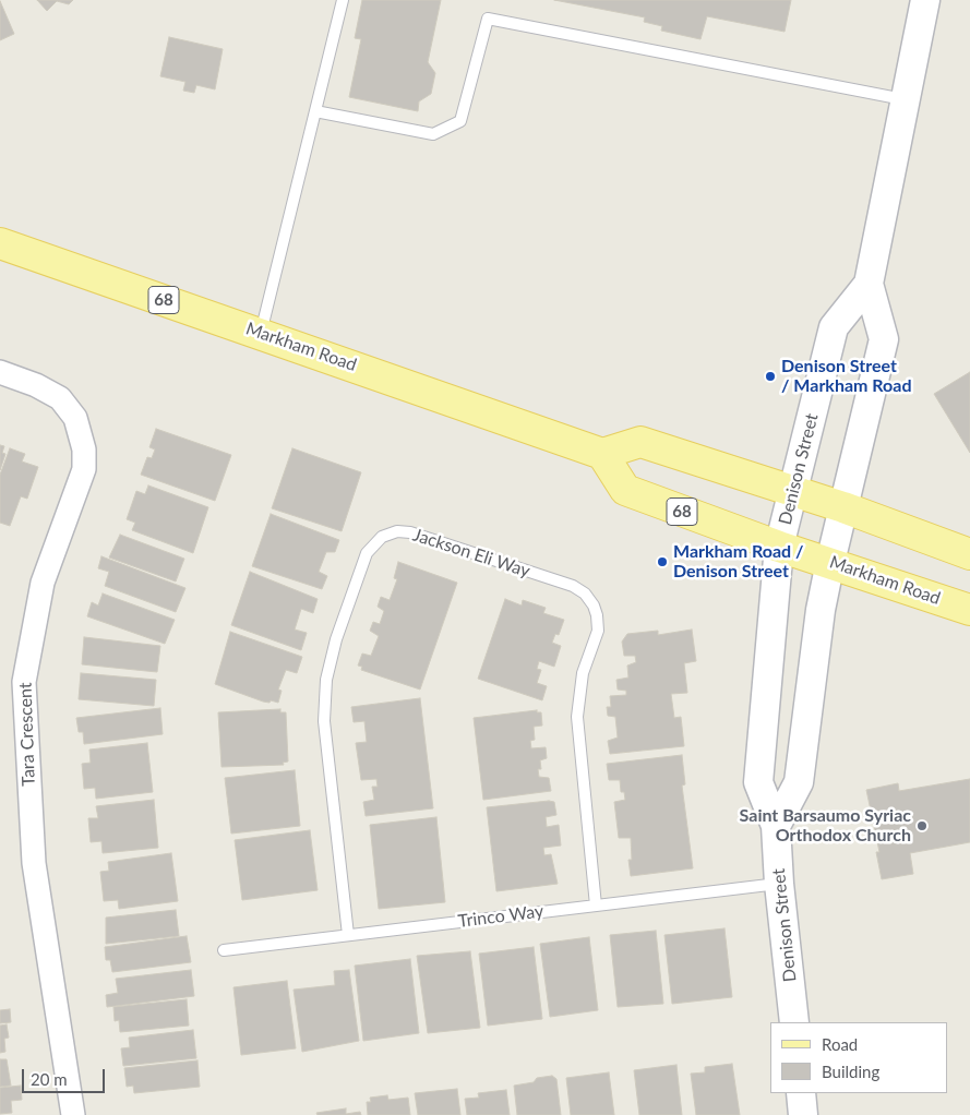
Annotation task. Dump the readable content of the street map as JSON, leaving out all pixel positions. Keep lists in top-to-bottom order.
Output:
{
  "streets": {
    "main road": ["68", "Markham Road"],
    "street": ["Denison Street", "Tara Crescent"],
    "lane": ["Jackson Eli Way", "Trinco Way"]
  },
  "crossings": [
    ["Markham Road", "Denison Street"],
    ["Denison Street", "Trinco Way"],
    ["Jackson Eli Way", "Trinco Way"]
  ],
  "places": ["Denison Street / Markham Road", "Markham Road / Denison Street", "Saint Barsaumo Syriac Orthodox Church"],
  "legend": ["Road", "Building"],
  "scale_bar": "20 m"
}
